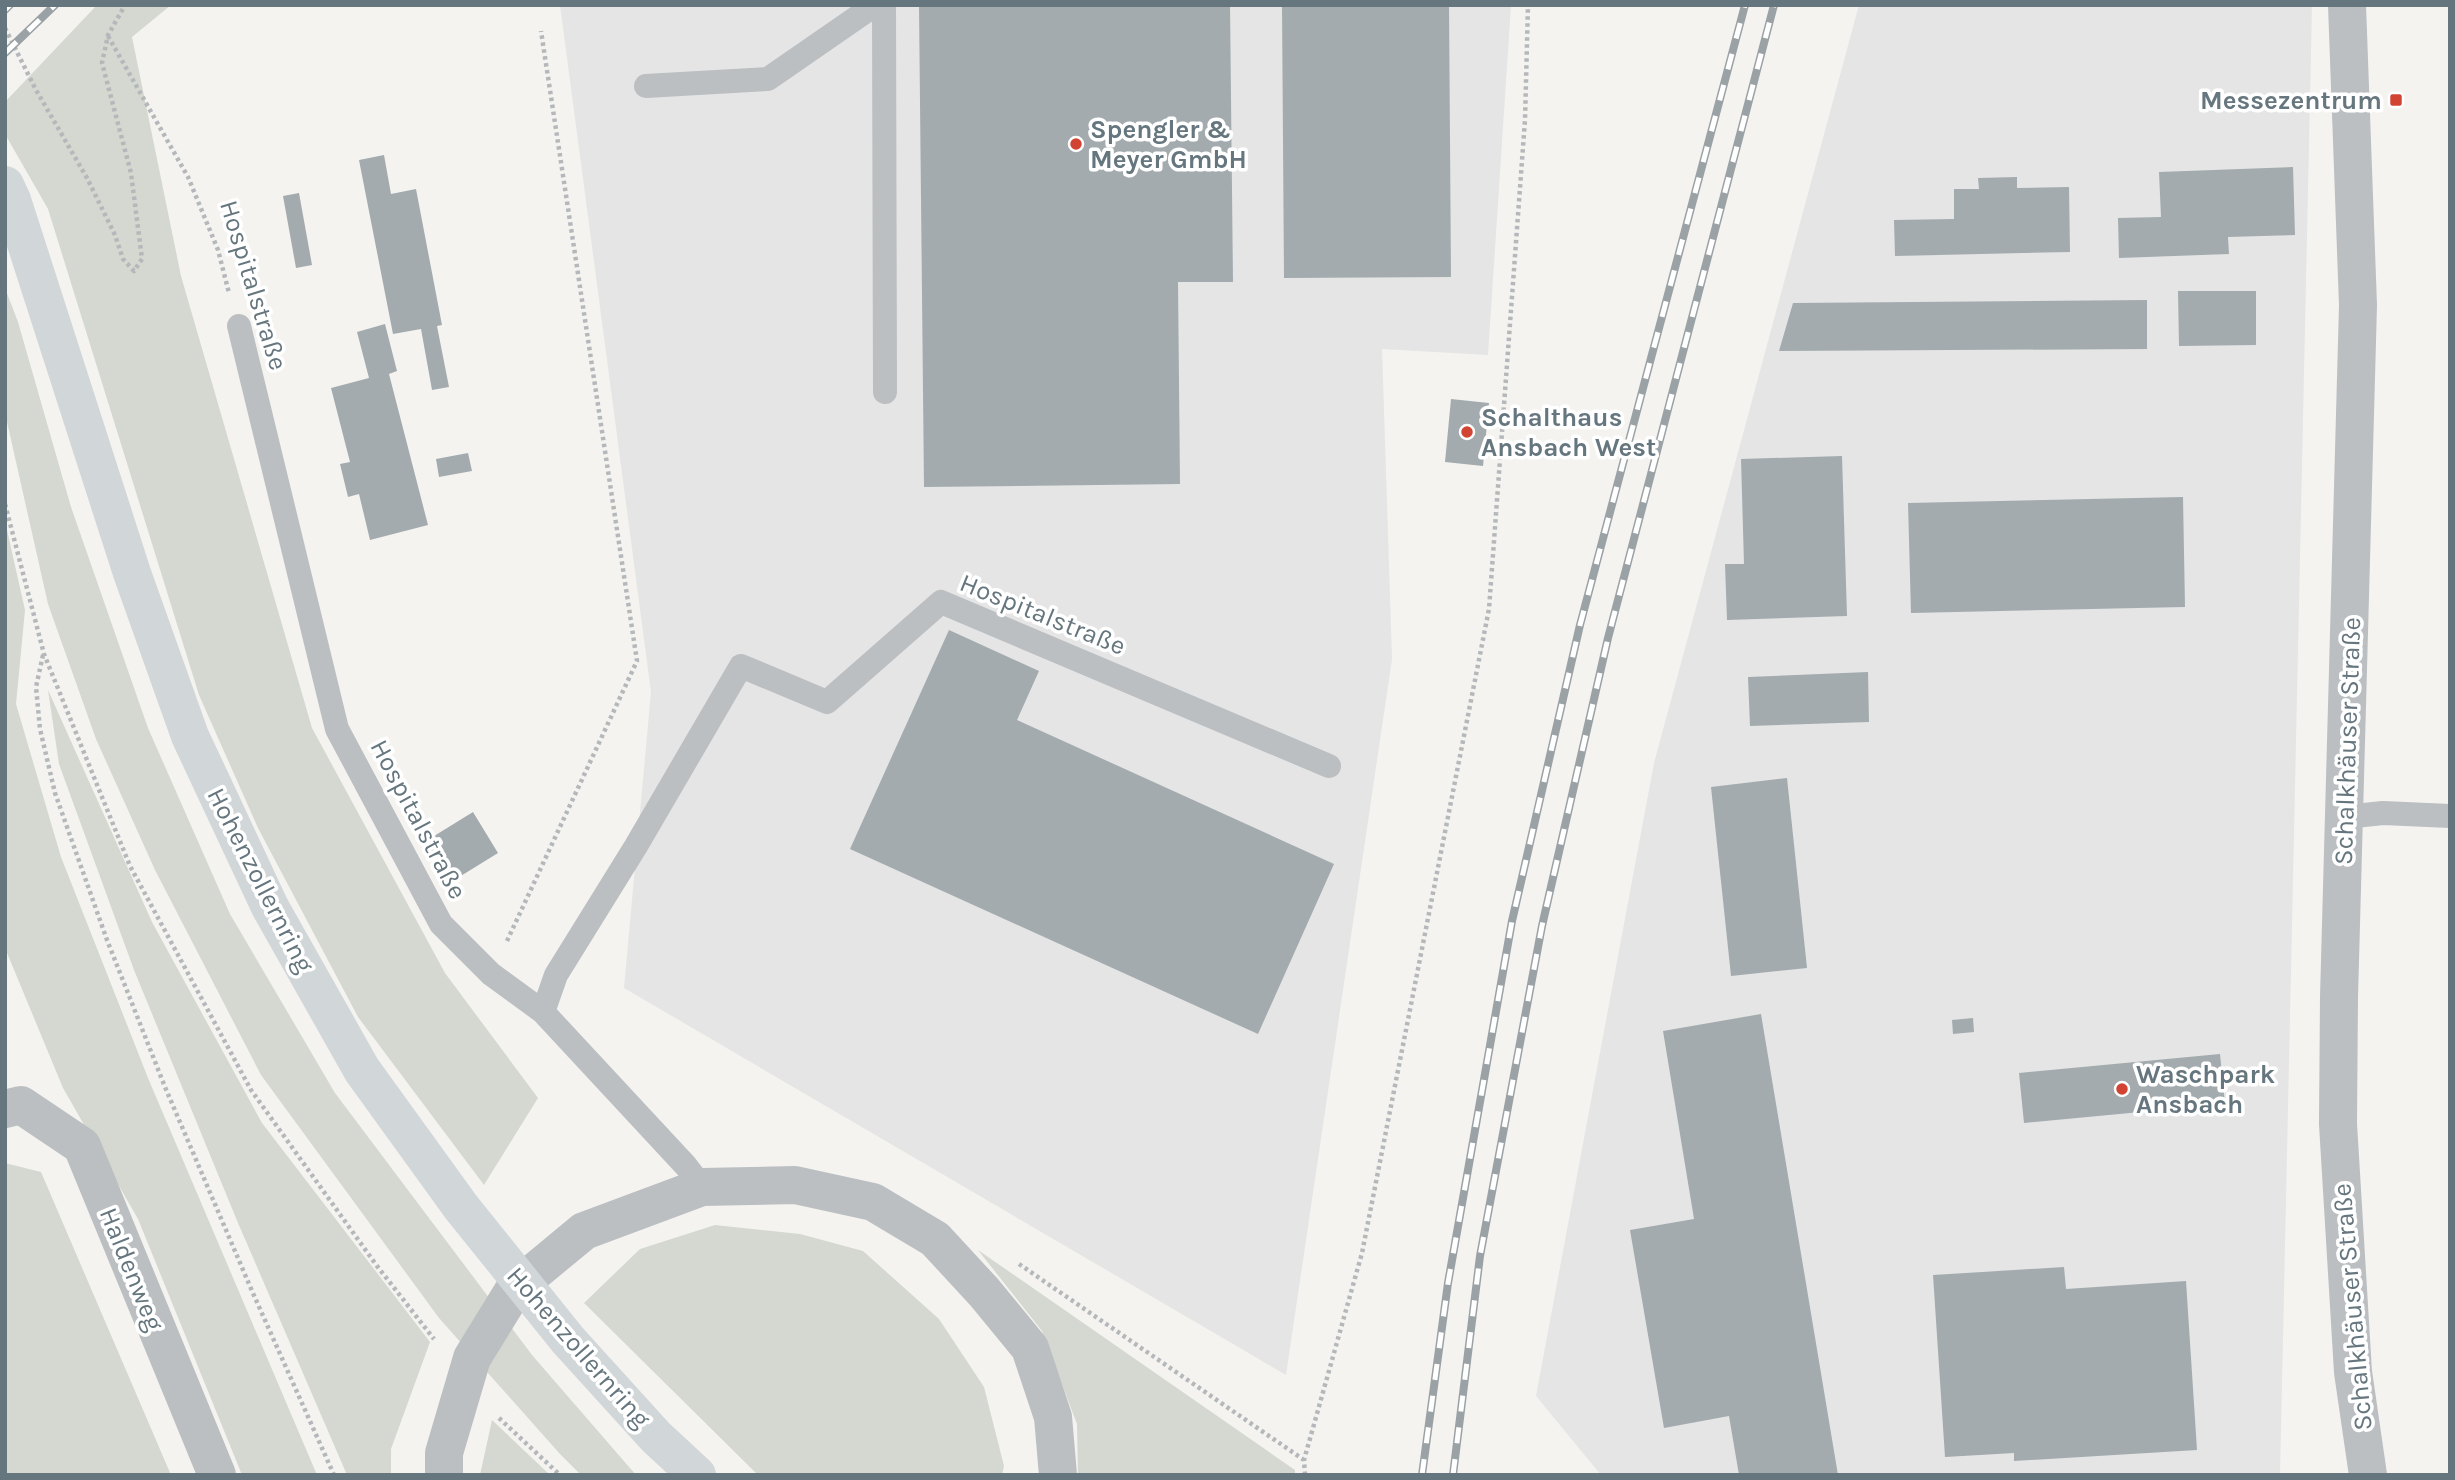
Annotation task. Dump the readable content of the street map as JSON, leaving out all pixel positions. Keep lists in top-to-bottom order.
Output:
{
  "streets": {
    "main road": ["Hohenzollernring"],
    "street": ["Schalkhäuser Straße", "Haldenweg"],
    "lane": ["Hospitalstraße"]
  },
  "places": {
    "transit": ["Messezentrum"],
    "other": ["Spengler & Meyer GmbH", "Schalthaus Ansbach West", "Waschpark Ansbach"]
  }
}
